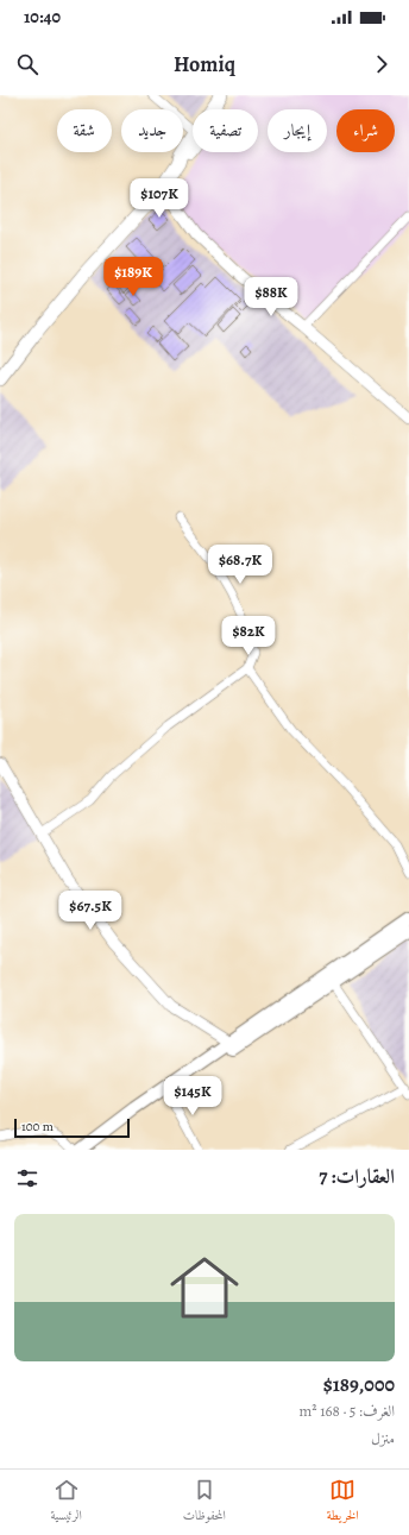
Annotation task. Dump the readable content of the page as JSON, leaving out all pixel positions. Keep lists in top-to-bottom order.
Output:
{
  "scale_bar": "100 m",
  "page": {
    "status": "10:40",
    "header": "Homiq",
    "chip": [
      "شراء",
      "إيجار",
      "تصفية",
      "جديد",
      "شقة"
    ],
    "price": [
      "$107K",
      "$189K",
      "$88K",
      "$68.7K",
      "$82K",
      "$67.5K",
      "$145K"
    ],
    "scale": "100 m",
    "heading": "العقارات: 7",
    "list": [
      {
        "name": "$189,000",
        "note": "الغرف: 5 · 168 m² · منزل"
      }
    ],
    "tabs": ["الخريطة", "المحفوظات", "الرئيسية"]
  }
}
